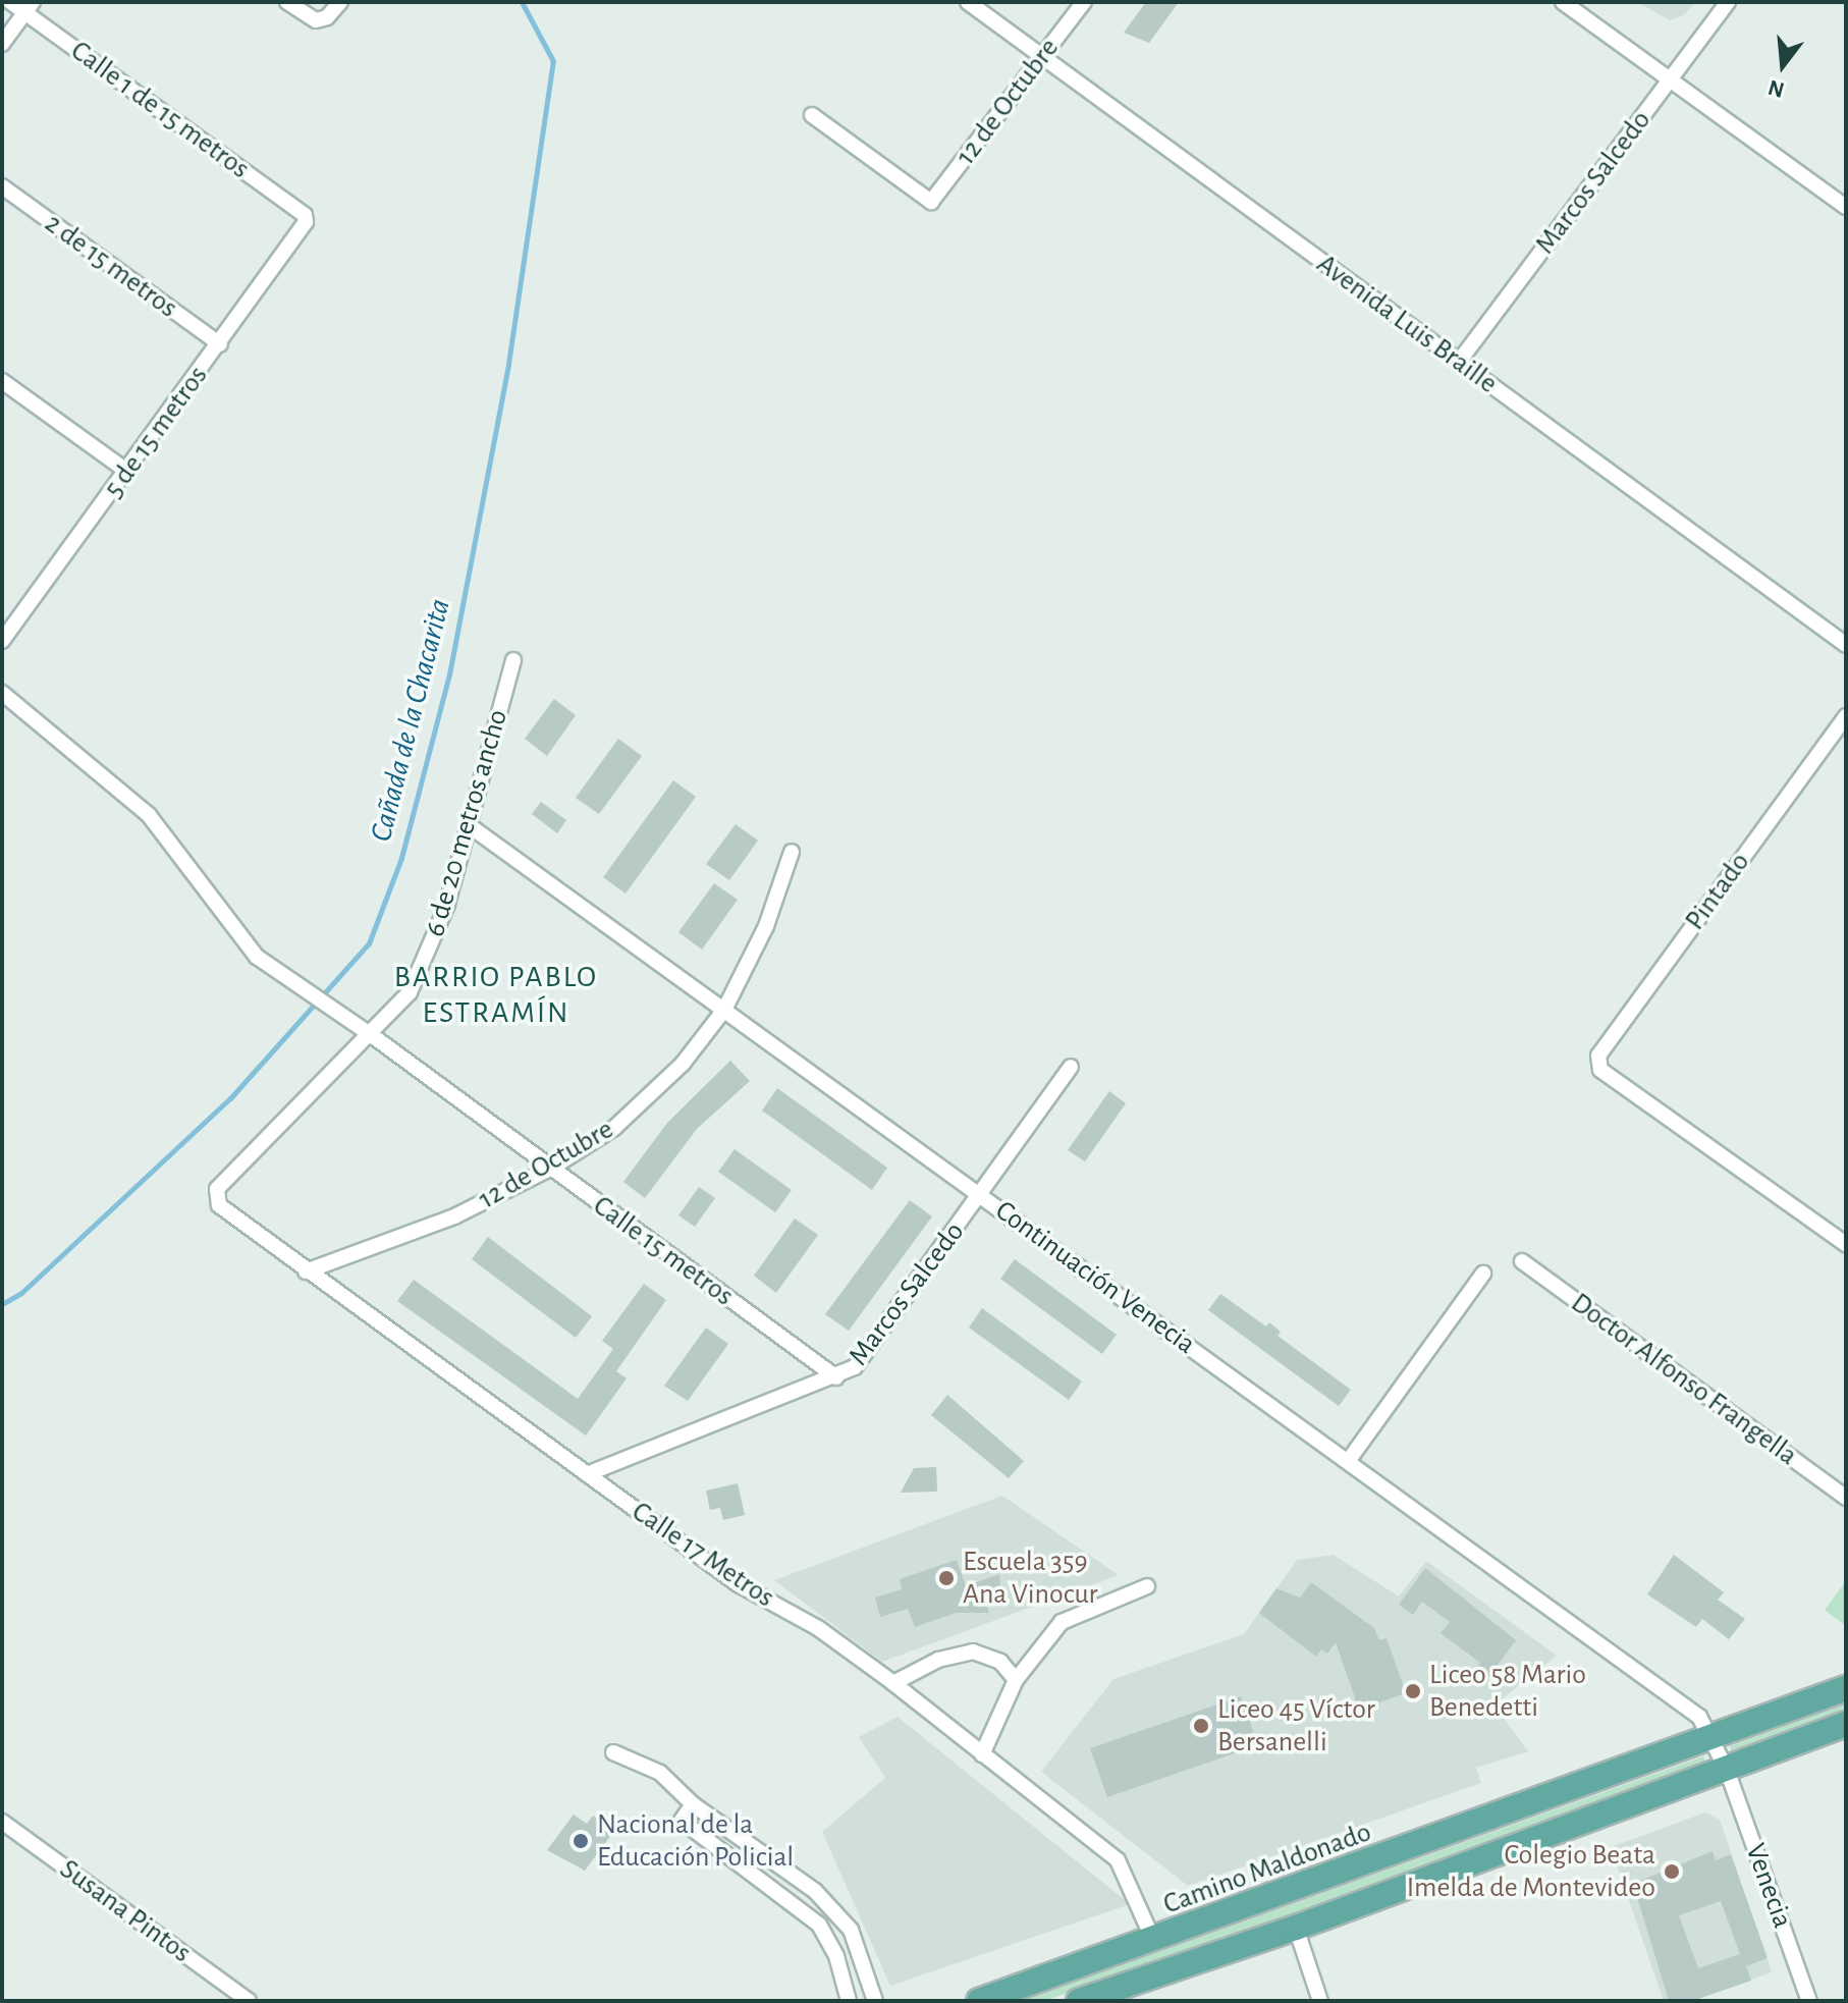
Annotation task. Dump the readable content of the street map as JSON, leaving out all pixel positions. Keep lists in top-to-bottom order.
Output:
{
  "streets": {
    "main road": ["Camino Maldonado"],
    "street": [
      "12 de Octubre",
      "Calle 1 de 15 metros",
      "Marcos Salcedo",
      "2 de 15 metros",
      "Avenida Luis Braille",
      "5 de 15 metros",
      "6 de 20 metros ancho",
      "Pintado",
      "Calle 15 metros",
      "Continuación Venecia",
      "Doctor Alfonso Frangella",
      "Calle 17 Metros",
      "Venecia",
      "Susana Pintos"
    ]
  },
  "crossings": [
    ["12 de Octubre", "Avenida Luis Braille"],
    ["12 de Octubre", "Calle 15 metros"],
    ["12 de Octubre", "Continuación Venecia"],
    ["12 de Octubre", "Calle 17 Metros"],
    ["Calle 1 de 15 metros", "5 de 15 metros"],
    ["Marcos Salcedo", "Avenida Luis Braille"],
    ["Marcos Salcedo", "Calle 15 metros"],
    ["Marcos Salcedo", "Continuación Venecia"],
    ["Marcos Salcedo", "Calle 17 Metros"],
    ["2 de 15 metros", "5 de 15 metros"],
    ["6 de 20 metros ancho", "Calle 15 metros"],
    ["6 de 20 metros ancho", "Continuación Venecia"],
    ["6 de 20 metros ancho", "Calle 17 Metros"],
    ["Continuación Venecia", "Camino Maldonado"],
    ["Calle 17 Metros", "Camino Maldonado"]
  ],
  "districts": ["BARRIO PABLO ESTRAMÍN"],
  "water": ["Cañada de la Chacarita"],
  "places": [
    "Escuela 359 Ana Vinocur",
    "Liceo 58 Mario Benedetti",
    "Liceo 45 Víctor Bersanelli",
    "Nacional de la Educación Policial",
    "Colegio Beata Imelda de Montevideo"
  ],
  "north": "bottom"
}
